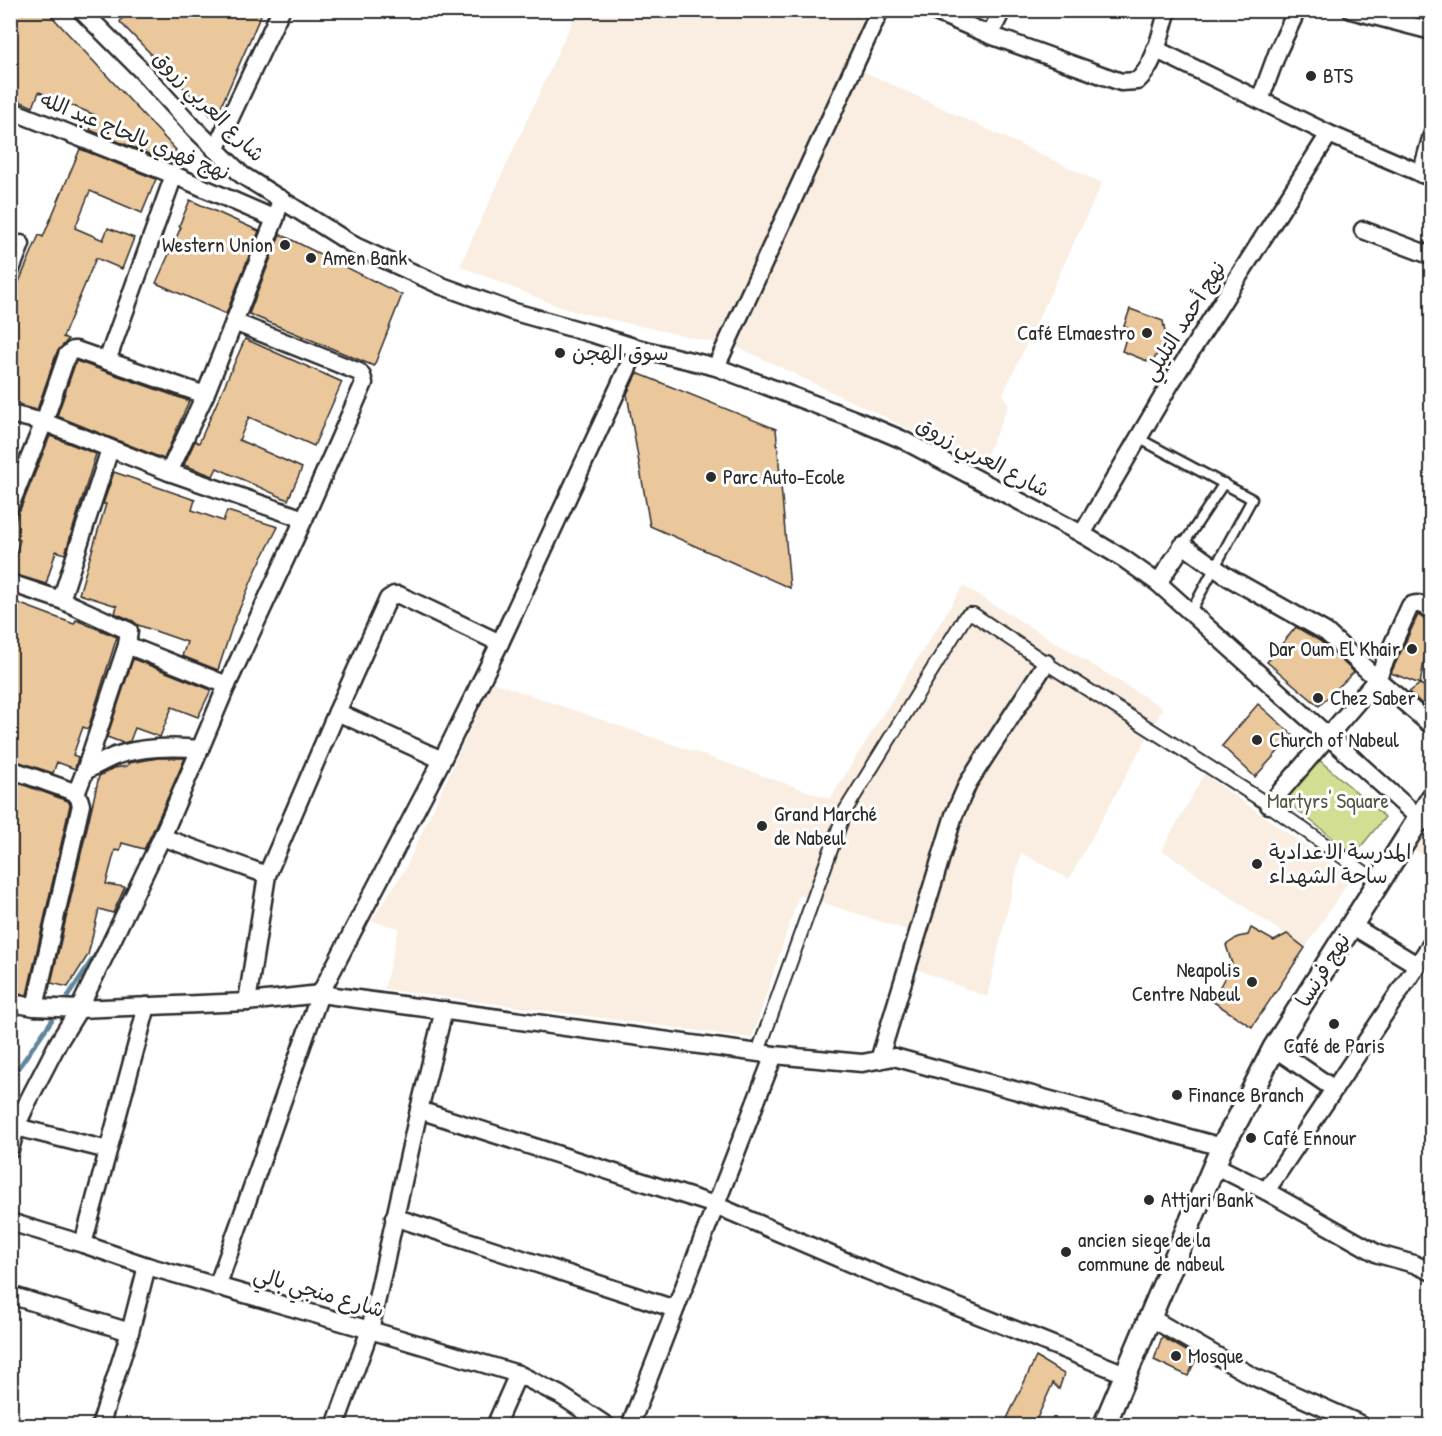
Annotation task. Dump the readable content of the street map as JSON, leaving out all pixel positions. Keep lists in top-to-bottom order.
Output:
{
  "streets": {
    "street": [
      "شارع العربي زروق",
      "نهج فهري بالحاج عبد الله",
      "نهج أحمد التليلي",
      "نهج فرنسا",
      "شارع منجي بالي"
    ]
  },
  "crossings": [
    ["شارع العربي زروق", "نهج أحمد التليلي"],
    ["شارع العربي زروق", "نهج فرنسا"]
  ],
  "parks": ["Martyrs' Square"],
  "places": [
    "BTS",
    "Western Union",
    "Amen Bank",
    "Café Elmaestro",
    "سوق الهجن",
    "Parc Auto-Ecole",
    "Dar Oum El Khair",
    "Chez Saber",
    "Church of Nabeul",
    "Grand Marché de Nabeul",
    "المدرسة الاعدادية ساحة الشهداء",
    "Neapolis Centre Nabeul",
    "Café de Paris",
    "Finance Branch",
    "Café Ennour",
    "Attjari Bank",
    "ancien siege de la commune de nabeul",
    "Mosque"
  ]
}
